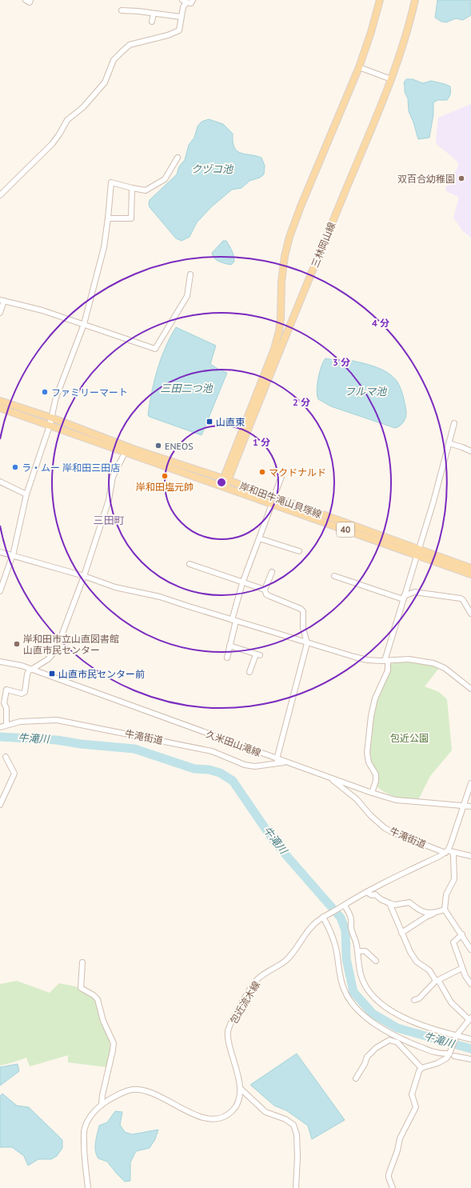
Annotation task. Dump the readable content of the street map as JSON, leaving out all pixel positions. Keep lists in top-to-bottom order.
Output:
{
  "streets": {
    "main road": ["三林岡山線", "岸和田牛滝山貝塚線", "40"],
    "street": ["牛滝街道", "久米田山滝線", "包近流木線"]
  },
  "crossings": [
    ["三林岡山線", "岸和田牛滝山貝塚線"],
    ["牛滝街道", "久米田山滝線"],
    ["牛滝街道", "包近流木線"]
  ],
  "districts": ["三田町"],
  "water": [
    "クヅコ池",
    "三田二つ池",
    "フルマ池",
    "牛滝川"
  ],
  "parks": ["包近公園"],
  "places": {
    "other": [
      "双百合幼稚園",
      "ファミリーマート",
      "ENEOS",
      "ラ・ムー 岸和田三田店",
      "マクドナルド",
      "岸和田塩元帥",
      "岸和田市立山直図書館 山直市民センター"
    ],
    "transit": ["山直東", "山直市民センター前"]
  },
  "rings": [
    "4 分",
    "3 分",
    "2 分",
    "1 分"
  ]
}
